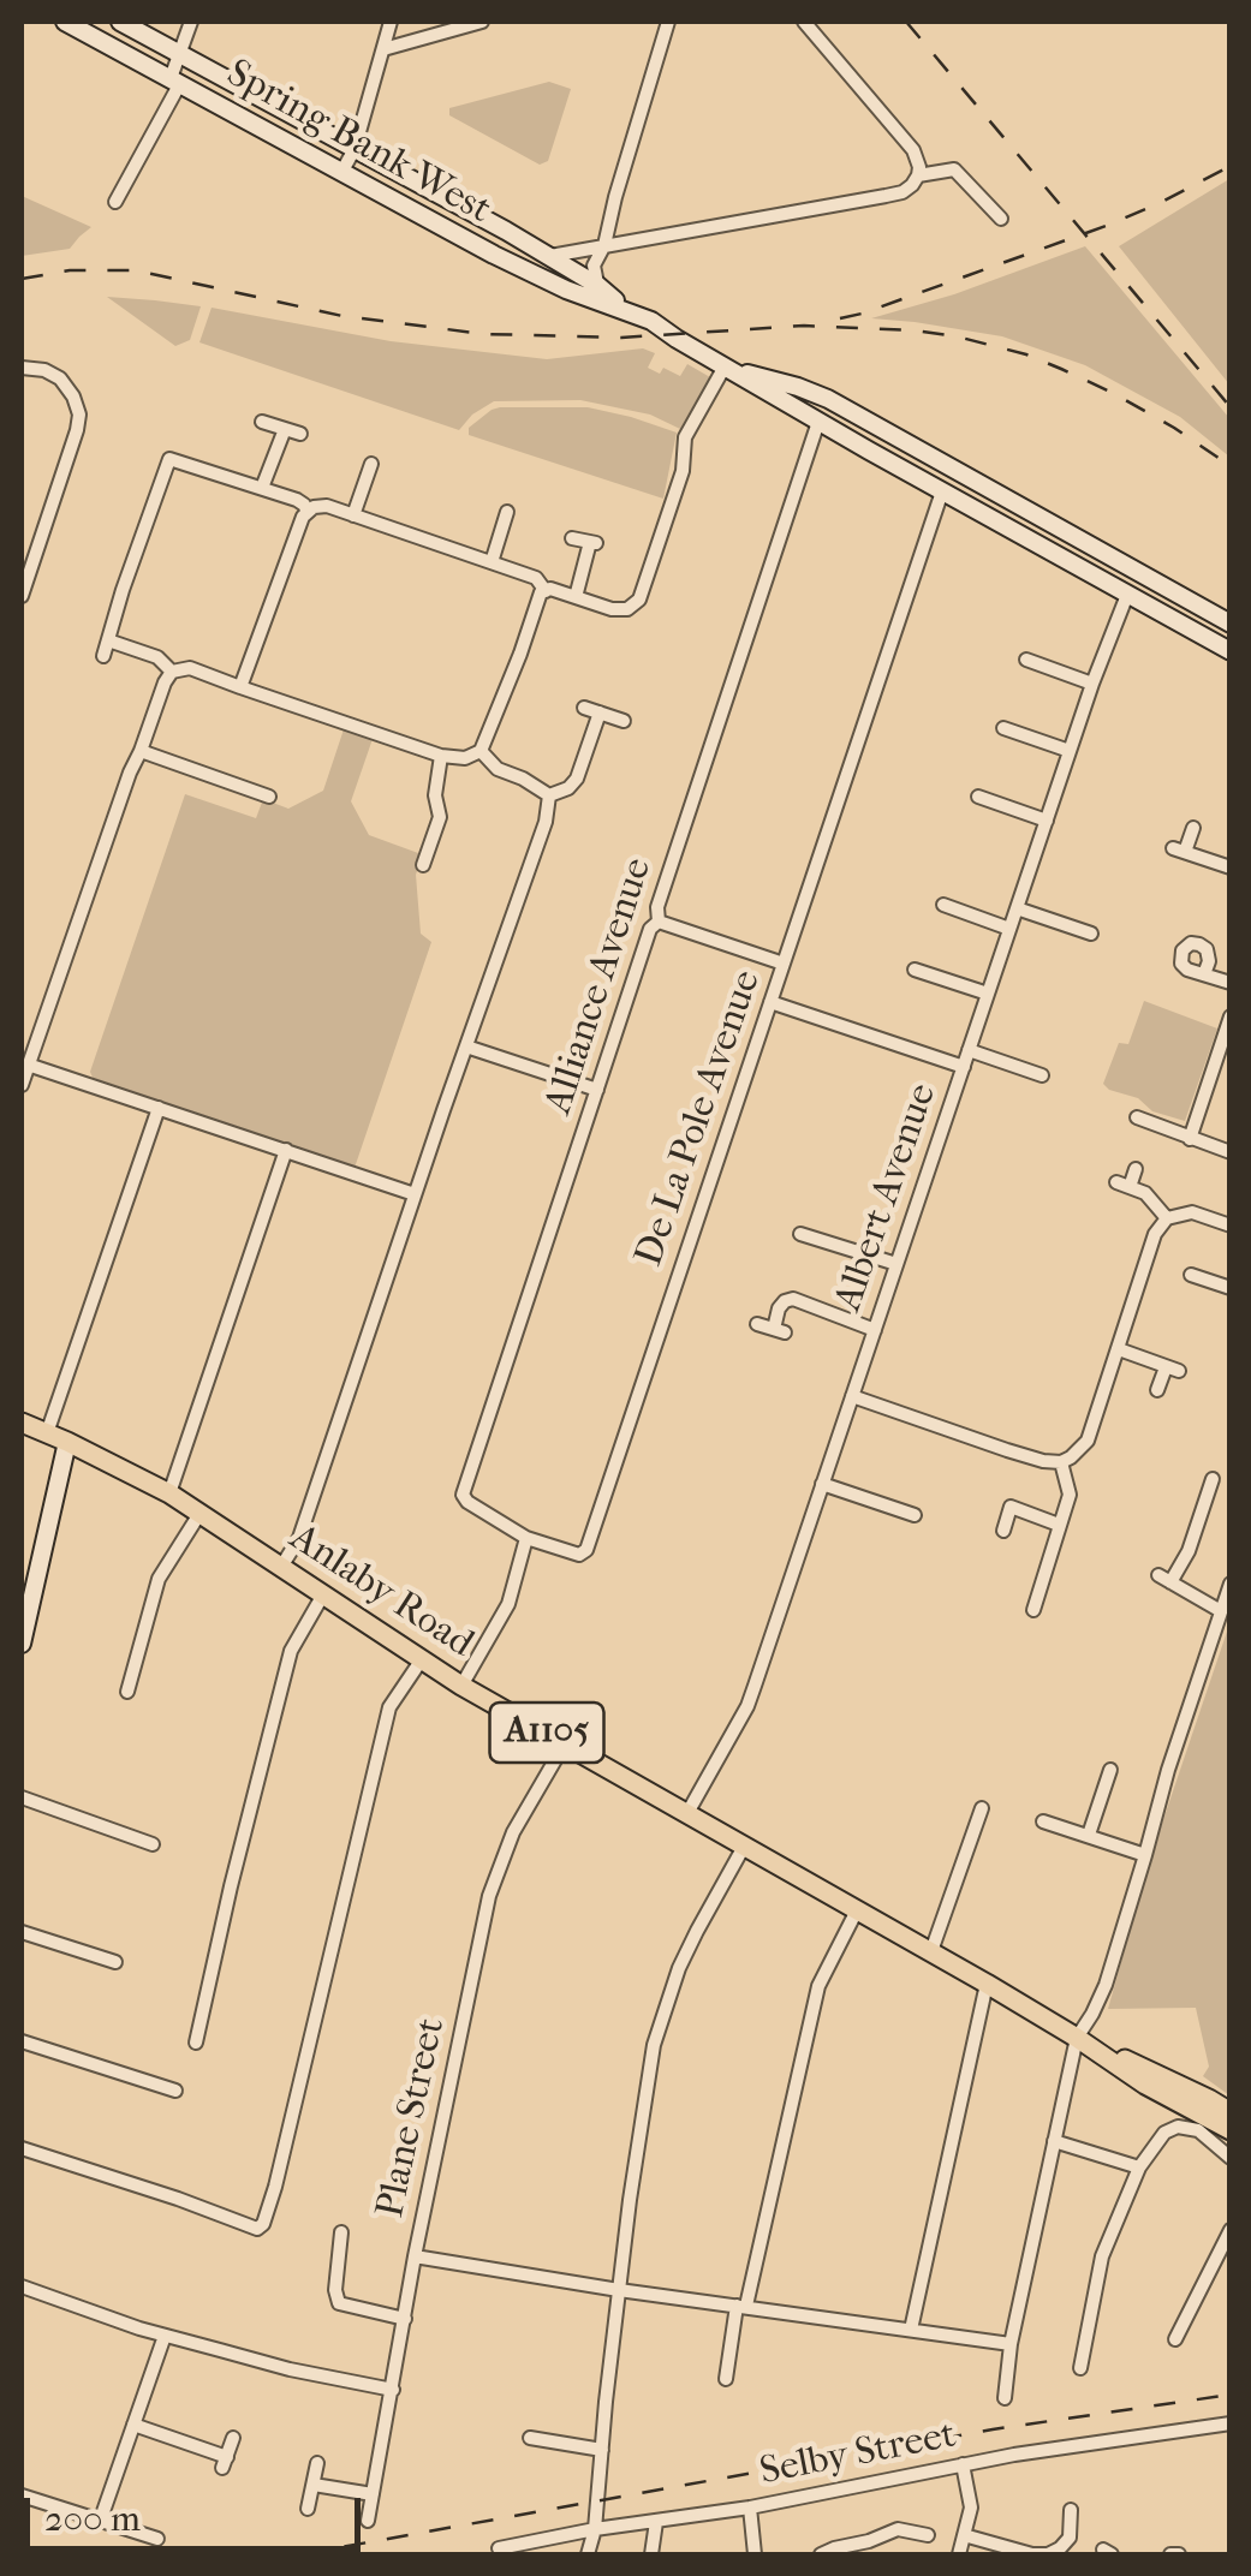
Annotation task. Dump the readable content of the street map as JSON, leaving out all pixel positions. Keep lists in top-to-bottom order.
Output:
{
  "streets": {
    "main road": ["Anlaby Road", "A1105"],
    "street": [
      "Spring Bank West",
      "Alliance Avenue",
      "De La Pole Avenue",
      "Albert Avenue",
      "Plane Street",
      "Selby Street"
    ]
  },
  "crossings": [
    ["Spring Bank West", "Alliance Avenue"],
    ["Spring Bank West", "De La Pole Avenue"],
    ["Spring Bank West", "Albert Avenue"],
    ["Alliance Avenue", "De La Pole Avenue"],
    ["Albert Avenue", "Anlaby Road"],
    ["Anlaby Road", "Plane Street"]
  ],
  "scale_bar": "200 m"
}
